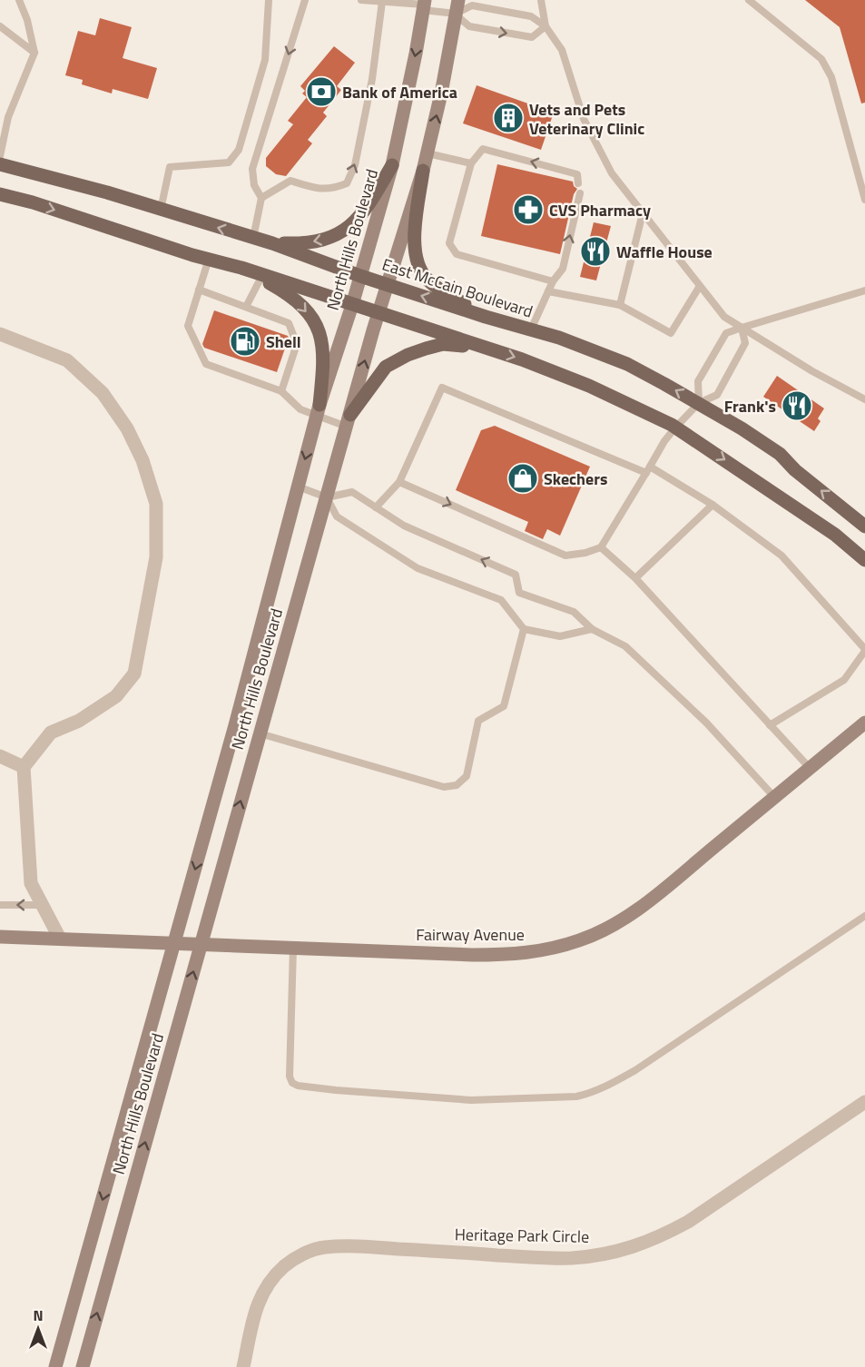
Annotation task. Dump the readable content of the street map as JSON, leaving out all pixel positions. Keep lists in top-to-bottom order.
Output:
{
  "streets": {
    "main road": ["East McCain Boulevard"],
    "street": ["North Hills Boulevard", "Fairway Avenue", "Heritage Park Circle"]
  },
  "crossings": [
    ["North Hills Boulevard", "East McCain Boulevard"],
    ["North Hills Boulevard", "Fairway Avenue"]
  ],
  "places": {
    "bank": ["Bank of America"],
    "building": ["Vets and Pets Veterinary Clinic"],
    "pharmacy": ["CVS Pharmacy"],
    "restaurant": ["Waffle House", "Frank's"],
    "fuel station": ["Shell"],
    "shop": ["Skechers"]
  },
  "north": "top"
}
